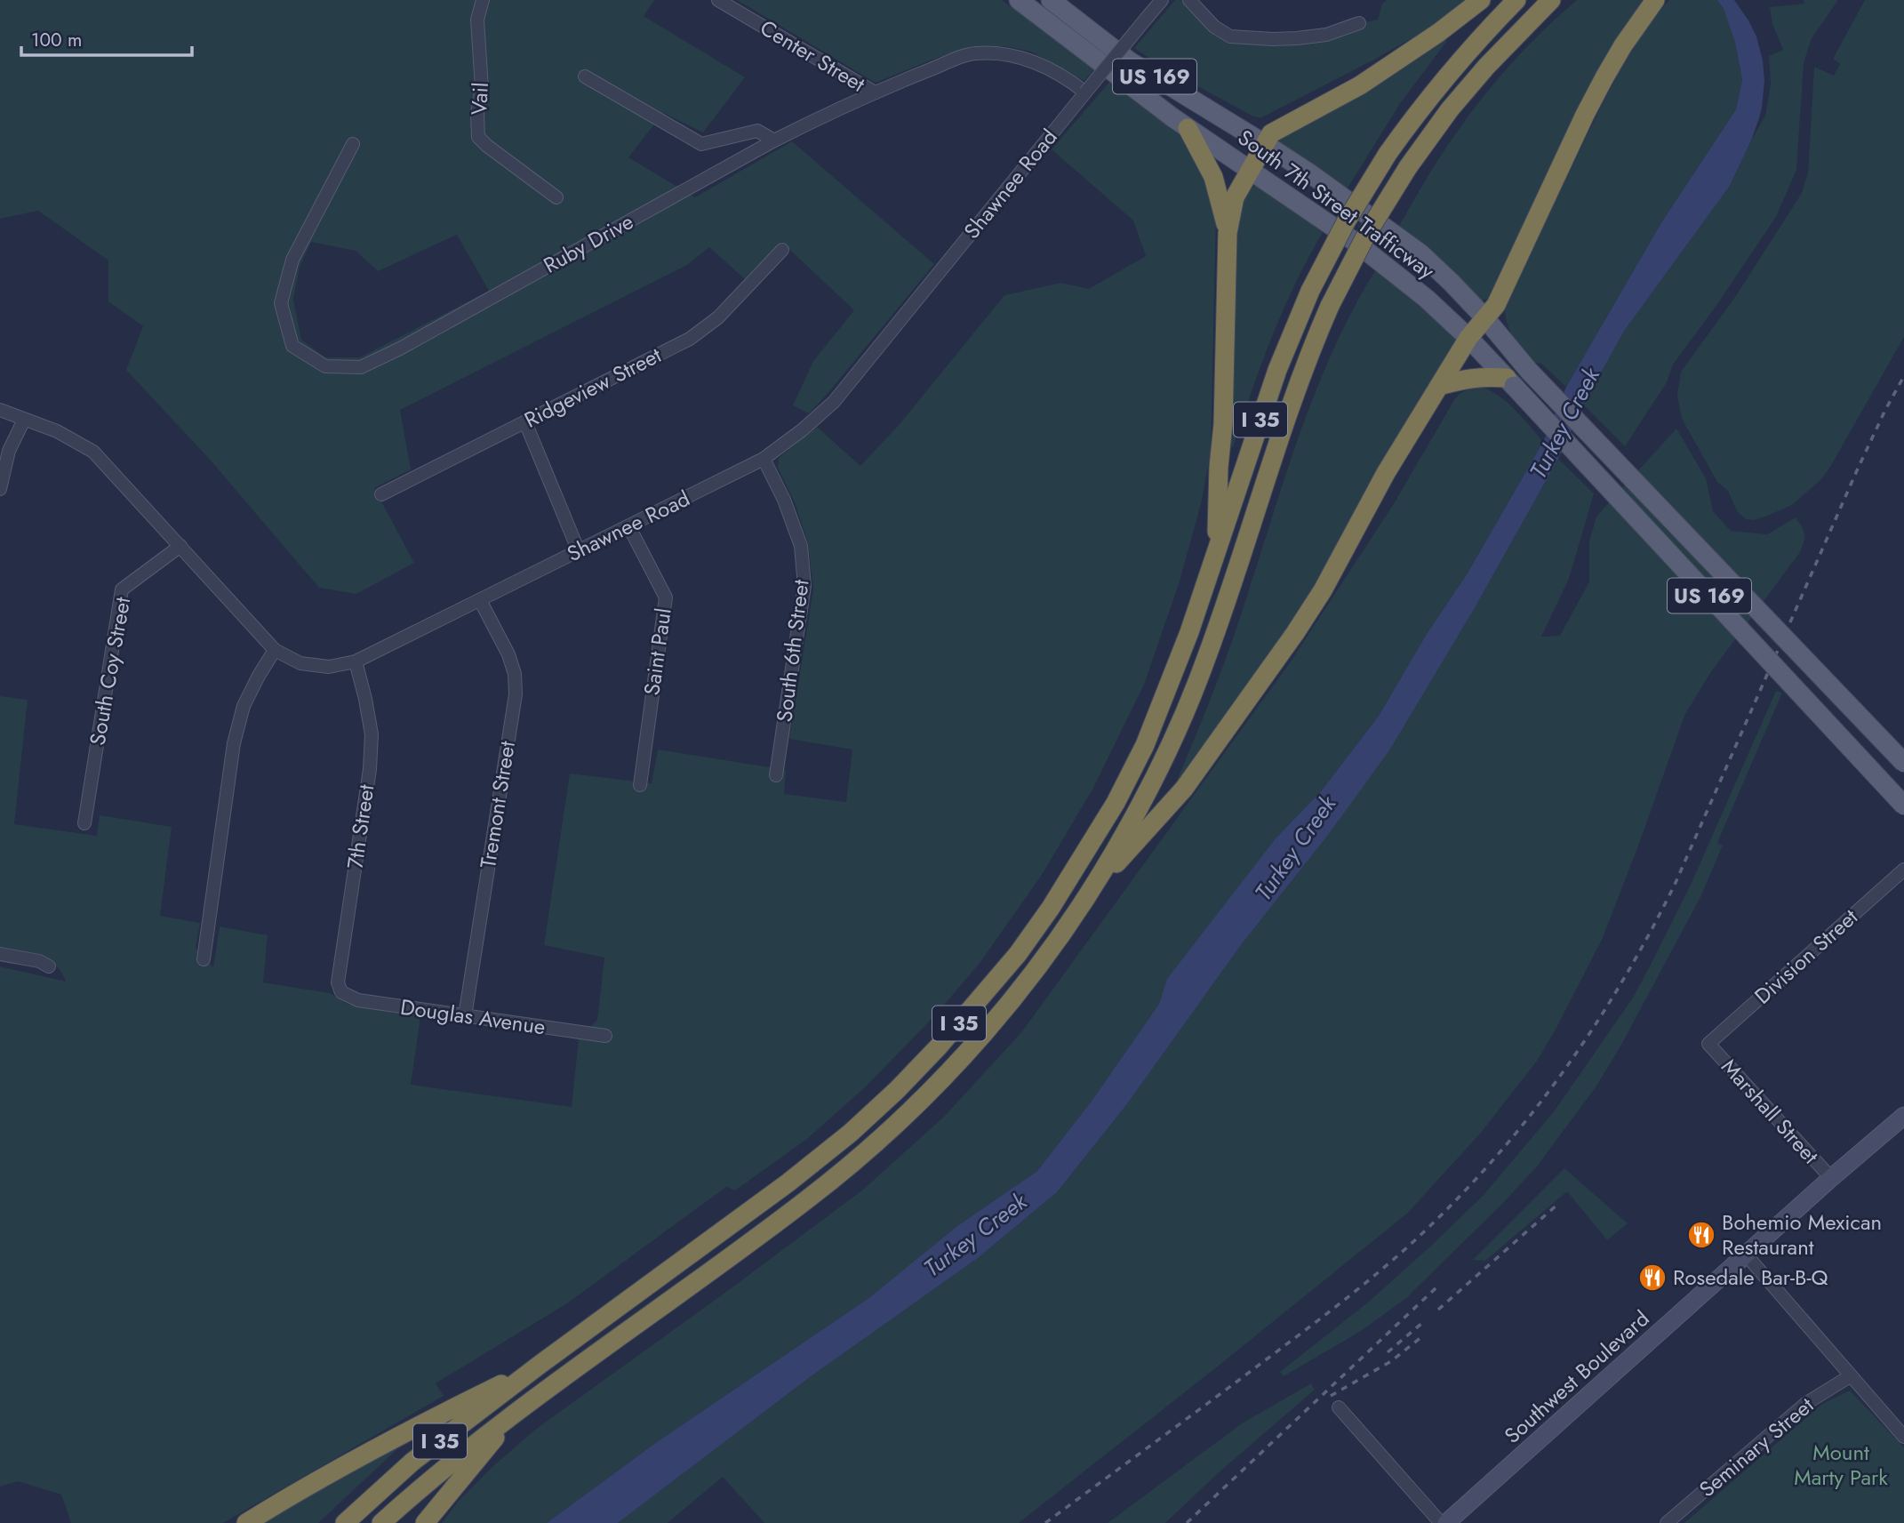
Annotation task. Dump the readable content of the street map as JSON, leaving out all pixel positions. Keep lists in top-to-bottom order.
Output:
{
  "streets": {
    "highway": ["I 35"],
    "main road": ["US 169", "South 7th Street Trafficway", "Southwest Boulevard"],
    "street": [
      "Center Street",
      "Vail",
      "Shawnee Road",
      "Ruby Drive",
      "Ridgeview Street",
      "South 6th Street",
      "Saint Paul",
      "South Coy Street",
      "Tremont Street",
      "7th Street",
      "Division Street",
      "Douglas Avenue",
      "Marshall Street",
      "Seminary Street"
    ]
  },
  "crossings": [
    ["Center Street", "Ruby Drive"],
    ["Shawnee Road", "Ruby Drive"],
    ["Shawnee Road", "South 6th Street"],
    ["Shawnee Road", "Saint Paul"],
    ["Shawnee Road", "South Coy Street"],
    ["Shawnee Road", "Tremont Street"],
    ["Shawnee Road", "7th Street"],
    ["Tremont Street", "Douglas Avenue"],
    ["7th Street", "Douglas Avenue"],
    ["Division Street", "Marshall Street"],
    ["Marshall Street", "Southwest Boulevard"]
  ],
  "water": ["Turkey Creek"],
  "parks": ["Mount Marty Park"],
  "places": {
    "restaurant": ["Bohemio Mexican Restaurant", "Rosedale Bar-B-Q"]
  },
  "scale_bar": "100 m"
}
